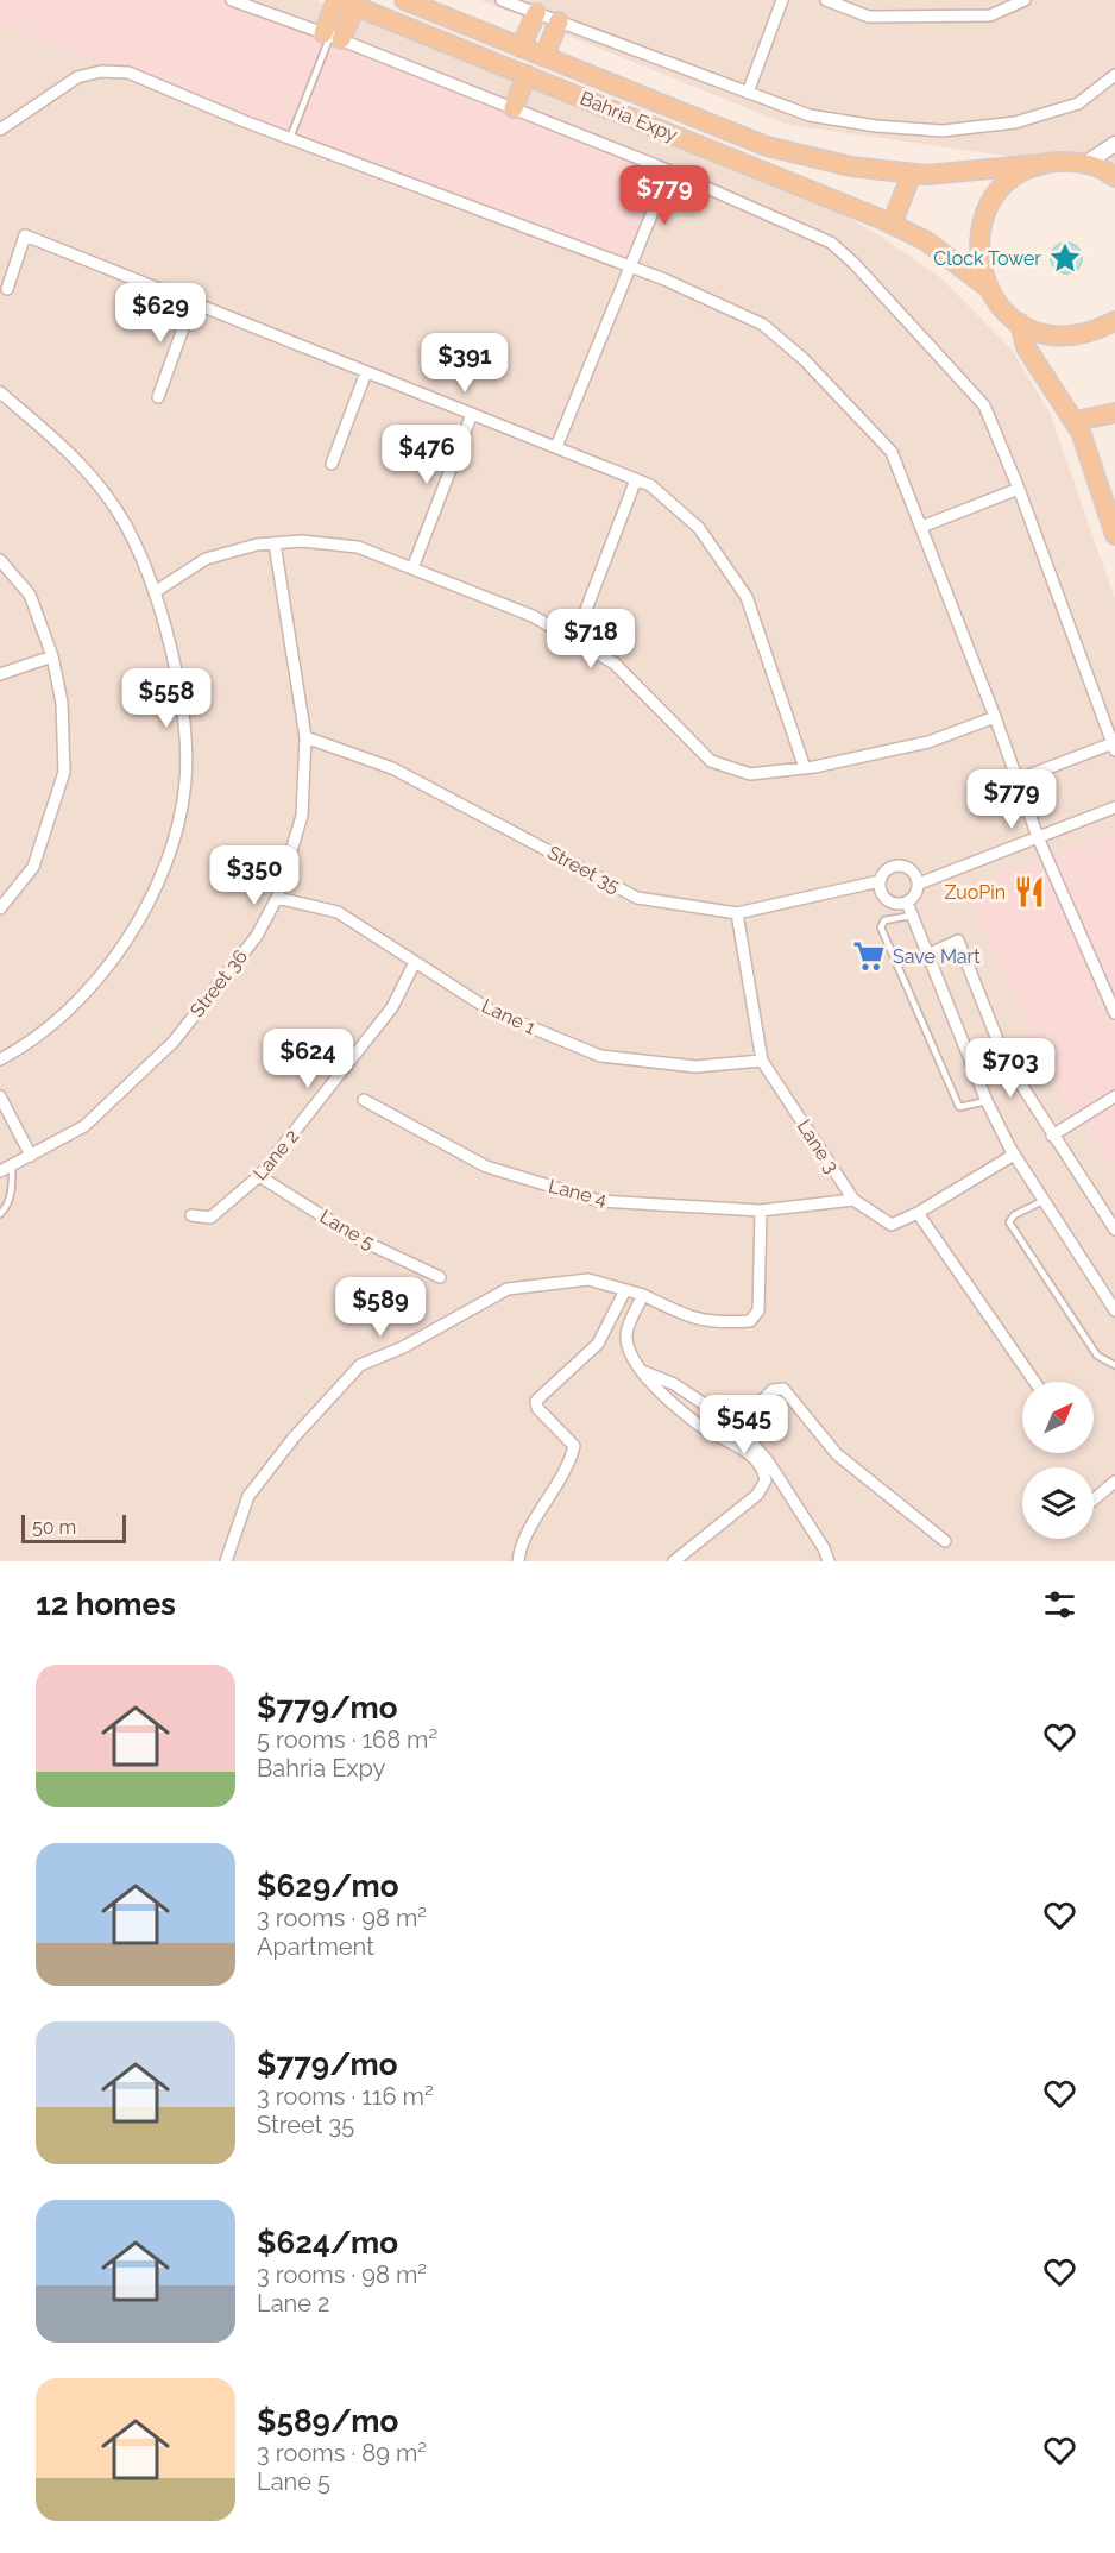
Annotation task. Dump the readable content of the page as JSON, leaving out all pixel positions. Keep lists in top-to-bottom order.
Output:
{
  "streets": {
    "main road": ["Bahria Expy"],
    "street": [
      "Street 35",
      "Street 36",
      "Lane 1",
      "Lane 3",
      "Lane 2",
      "Lane 4",
      "Lane 5"
    ]
  },
  "crossings": [
    ["Street 35", "Street 36"],
    ["Street 35", "Lane 3"],
    ["Street 36", "Lane 1"],
    ["Lane 1", "Lane 3"],
    ["Lane 1", "Lane 2"],
    ["Lane 3", "Lane 4"],
    ["Lane 2", "Lane 5"]
  ],
  "places": {
    "place": ["Clock Tower"],
    "restaurant": ["ZuoPin"],
    "supermarket": ["Save Mart"]
  },
  "scale_bar": "50 m",
  "north": "top right",
  "page": {
    "price": [
      "$779",
      "$629",
      "$391",
      "$476",
      "$718",
      "$558",
      "$779",
      "$350",
      "$624",
      "$703",
      "$589",
      "$545"
    ],
    "scale": "50 m",
    "heading": "12 homes",
    "list": [
      {
        "name": "$779/mo",
        "note": "5 rooms · 168 m² · Bahria Expy"
      },
      {
        "name": "$629/mo",
        "note": "3 rooms · 98 m² · Apartment"
      },
      {
        "name": "$779/mo",
        "note": "3 rooms · 116 m² · Street 35"
      },
      {
        "name": "$624/mo",
        "note": "3 rooms · 98 m² · Lane 2"
      },
      {
        "name": "$589/mo",
        "note": "3 rooms · 89 m² · Lane 5"
      }
    ]
  }
}
